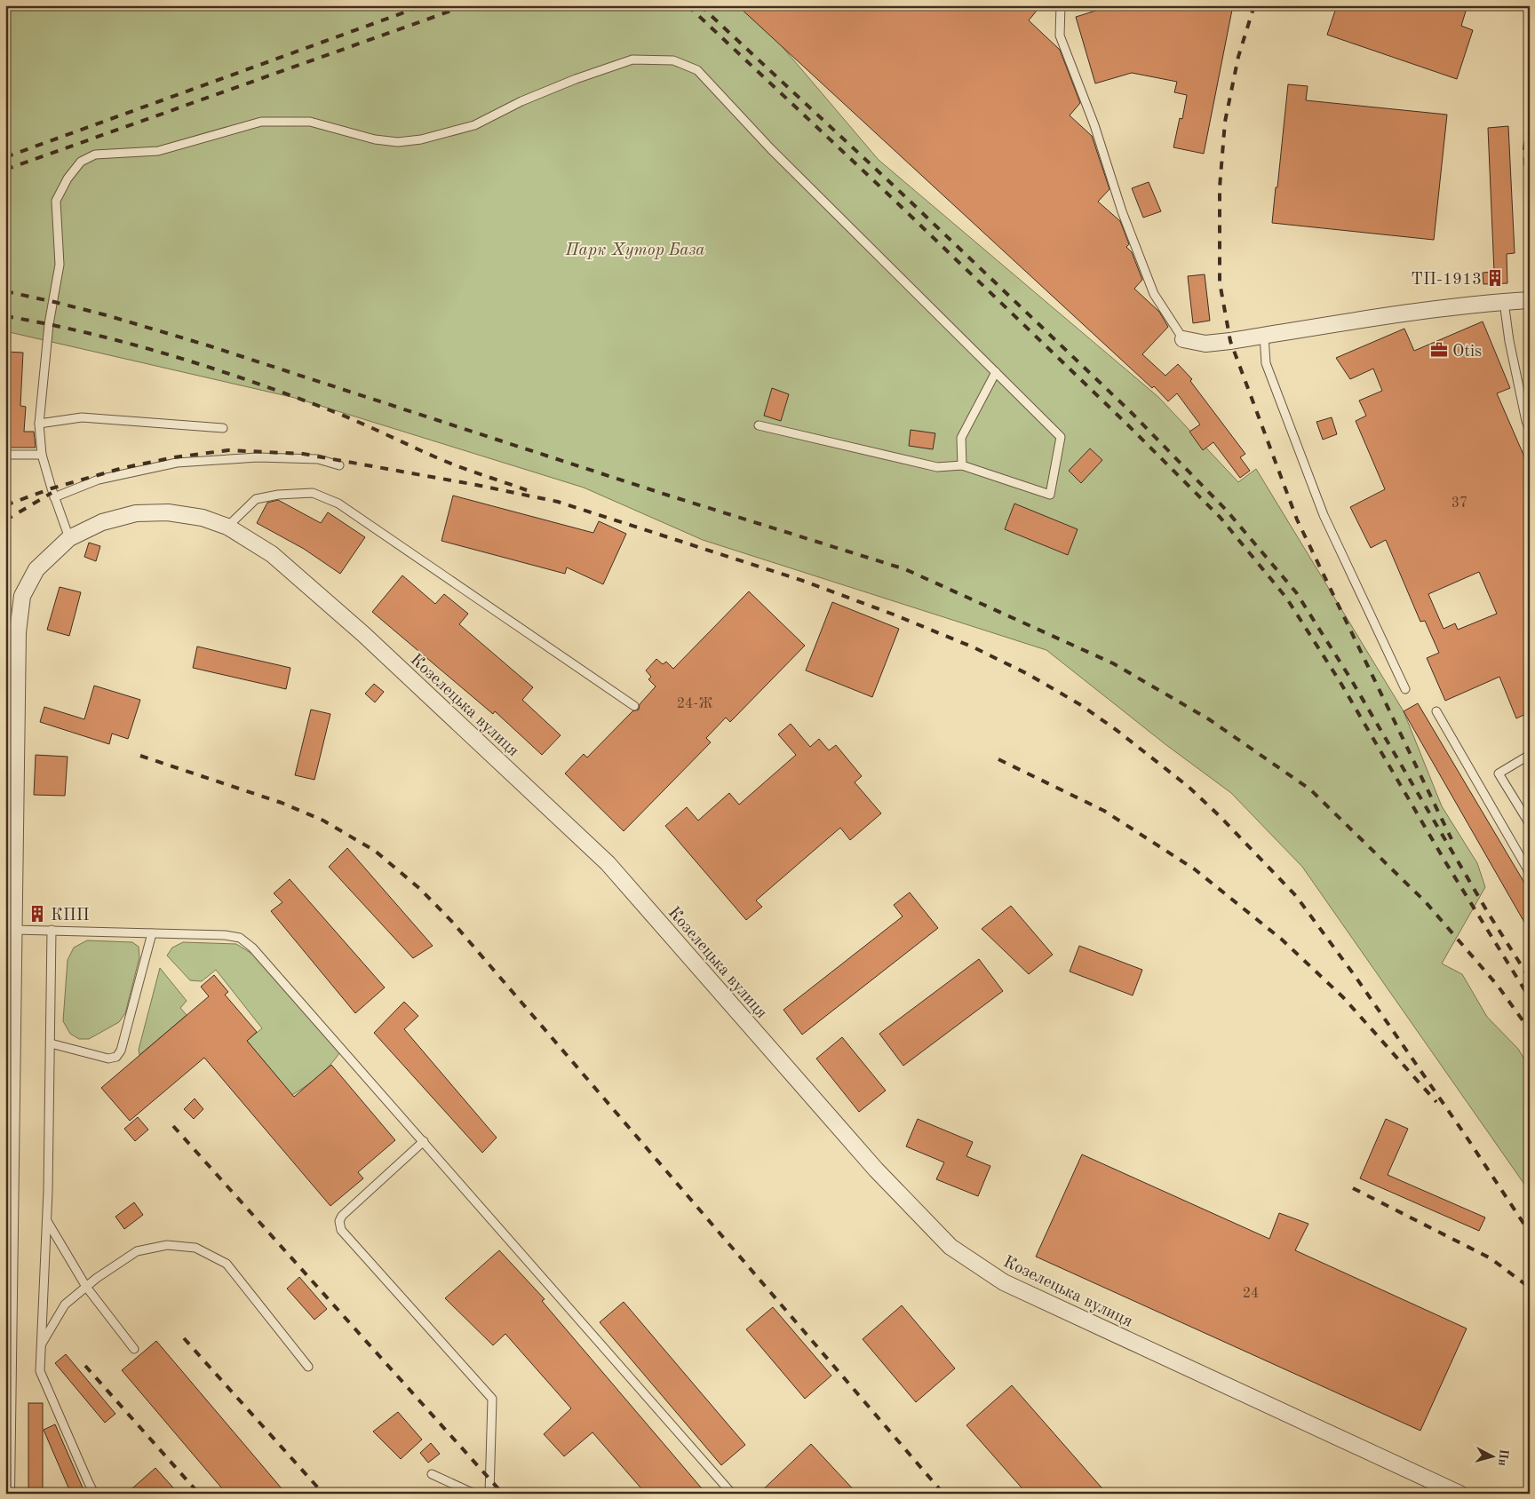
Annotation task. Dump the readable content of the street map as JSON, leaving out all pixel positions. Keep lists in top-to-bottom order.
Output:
{
  "streets": {
    "street": ["Козелецька вулиця"]
  },
  "parks": ["Парк Хутор База"],
  "places": {
    "building": ["ТП-1913", "КПП"],
    "office": ["Otis"]
  },
  "house_numbers": ["37", "24-Ж", "24"],
  "north": "right"
}
